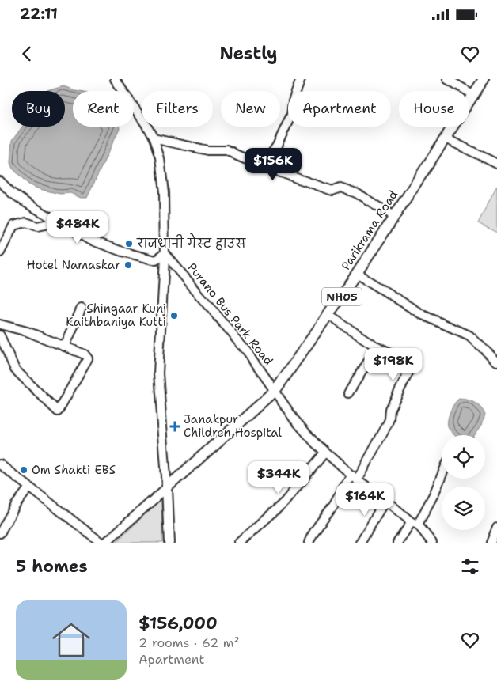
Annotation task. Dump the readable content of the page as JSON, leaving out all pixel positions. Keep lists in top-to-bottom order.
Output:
{
  "streets": {
    "main road": ["Parikrama Road", "NH05"],
    "street": ["Purano Bus Park Road"]
  },
  "crossings": [
    ["Parikrama Road", "NH05"],
    ["Parikrama Road", "Purano Bus Park Road"]
  ],
  "places": {
    "other": [
      "राजधानी गेस्ट हाउस",
      "Hotel Namaskar",
      "Shingaar Kunj Kaithbaniya Kutti",
      "Om Shakti EBS"
    ],
    "health": ["Janakpur Children Hospital"]
  },
  "page": {
    "status": "22:11",
    "header": "Nestly",
    "chip": [
      "Buy",
      "Rent",
      "Filters",
      "New",
      "Apartment",
      "House"
    ],
    "price": [
      "$156K",
      "$484K",
      "$198K",
      "$344K",
      "$164K"
    ],
    "heading": "5 homes",
    "list": [
      {
        "name": "$156,000",
        "note": "2 rooms · 62 m² · Apartment"
      }
    ]
  }
}
